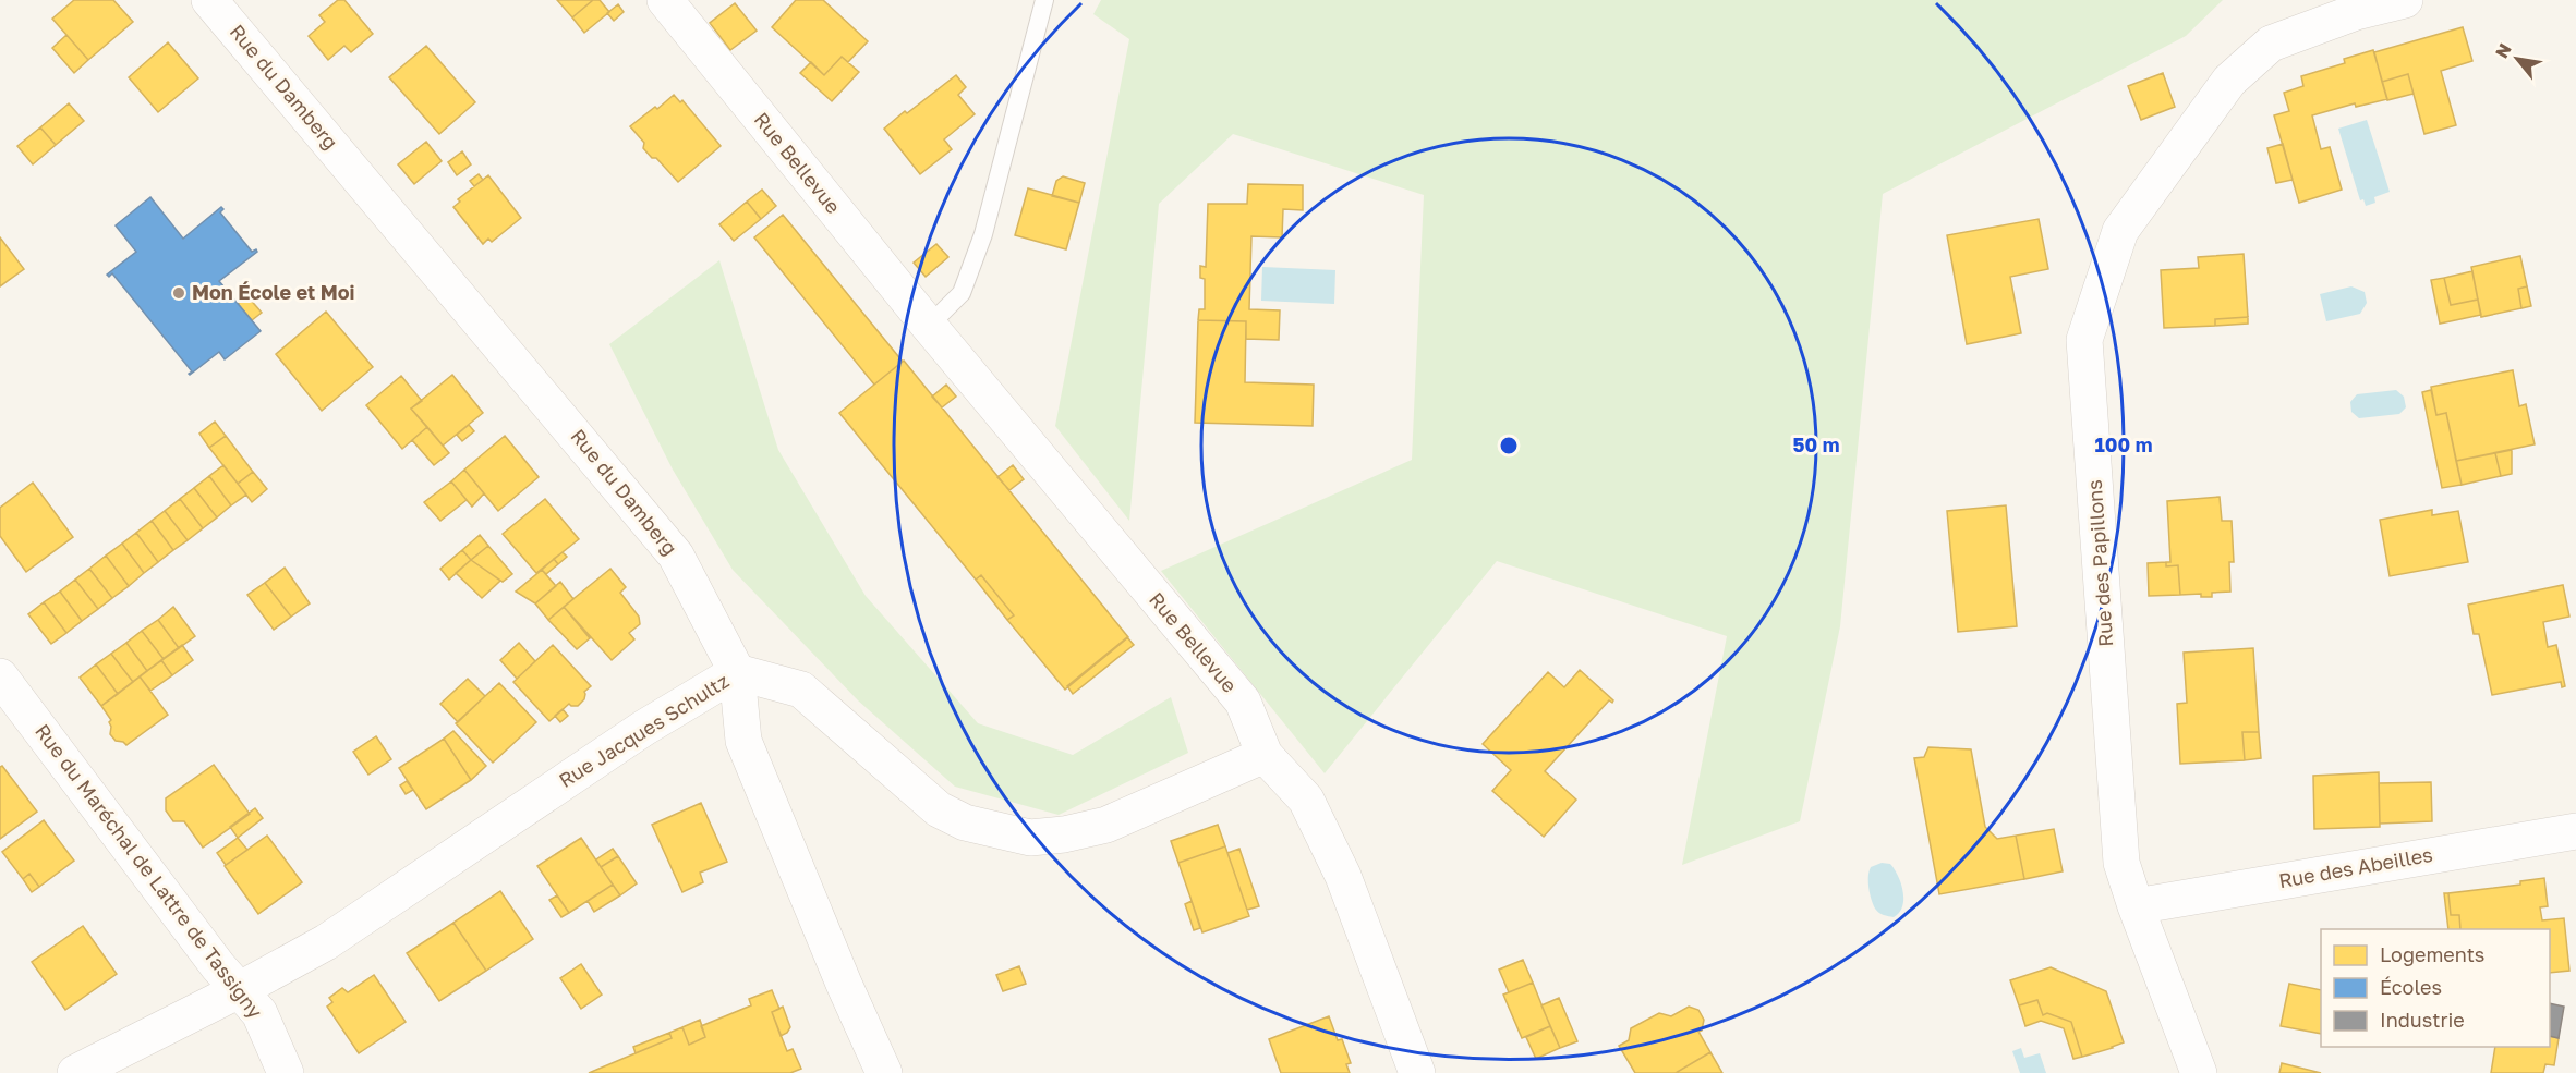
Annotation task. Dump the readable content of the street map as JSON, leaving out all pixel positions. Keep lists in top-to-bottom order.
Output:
{
  "streets": {
    "street": [
      "Rue du Damberg",
      "Rue Bellevue",
      "Rue des Papillons",
      "Rue Jacques Schultz",
      "Rue des Abeilles",
      "Rue du Maréchal de Lattre de Tassigny"
    ]
  },
  "crossings": [
    ["Rue du Damberg", "Rue Jacques Schultz"],
    ["Rue Bellevue", "Rue Jacques Schultz"],
    ["Rue des Papillons", "Rue des Abeilles"],
    ["Rue Jacques Schultz", "Rue du Maréchal de Lattre de Tassigny"]
  ],
  "places": ["Mon École et Moi"],
  "legend": ["Logements", "Écoles", "Industrie"],
  "north": "top left",
  "rings": ["50 m", "100 m"]
}
